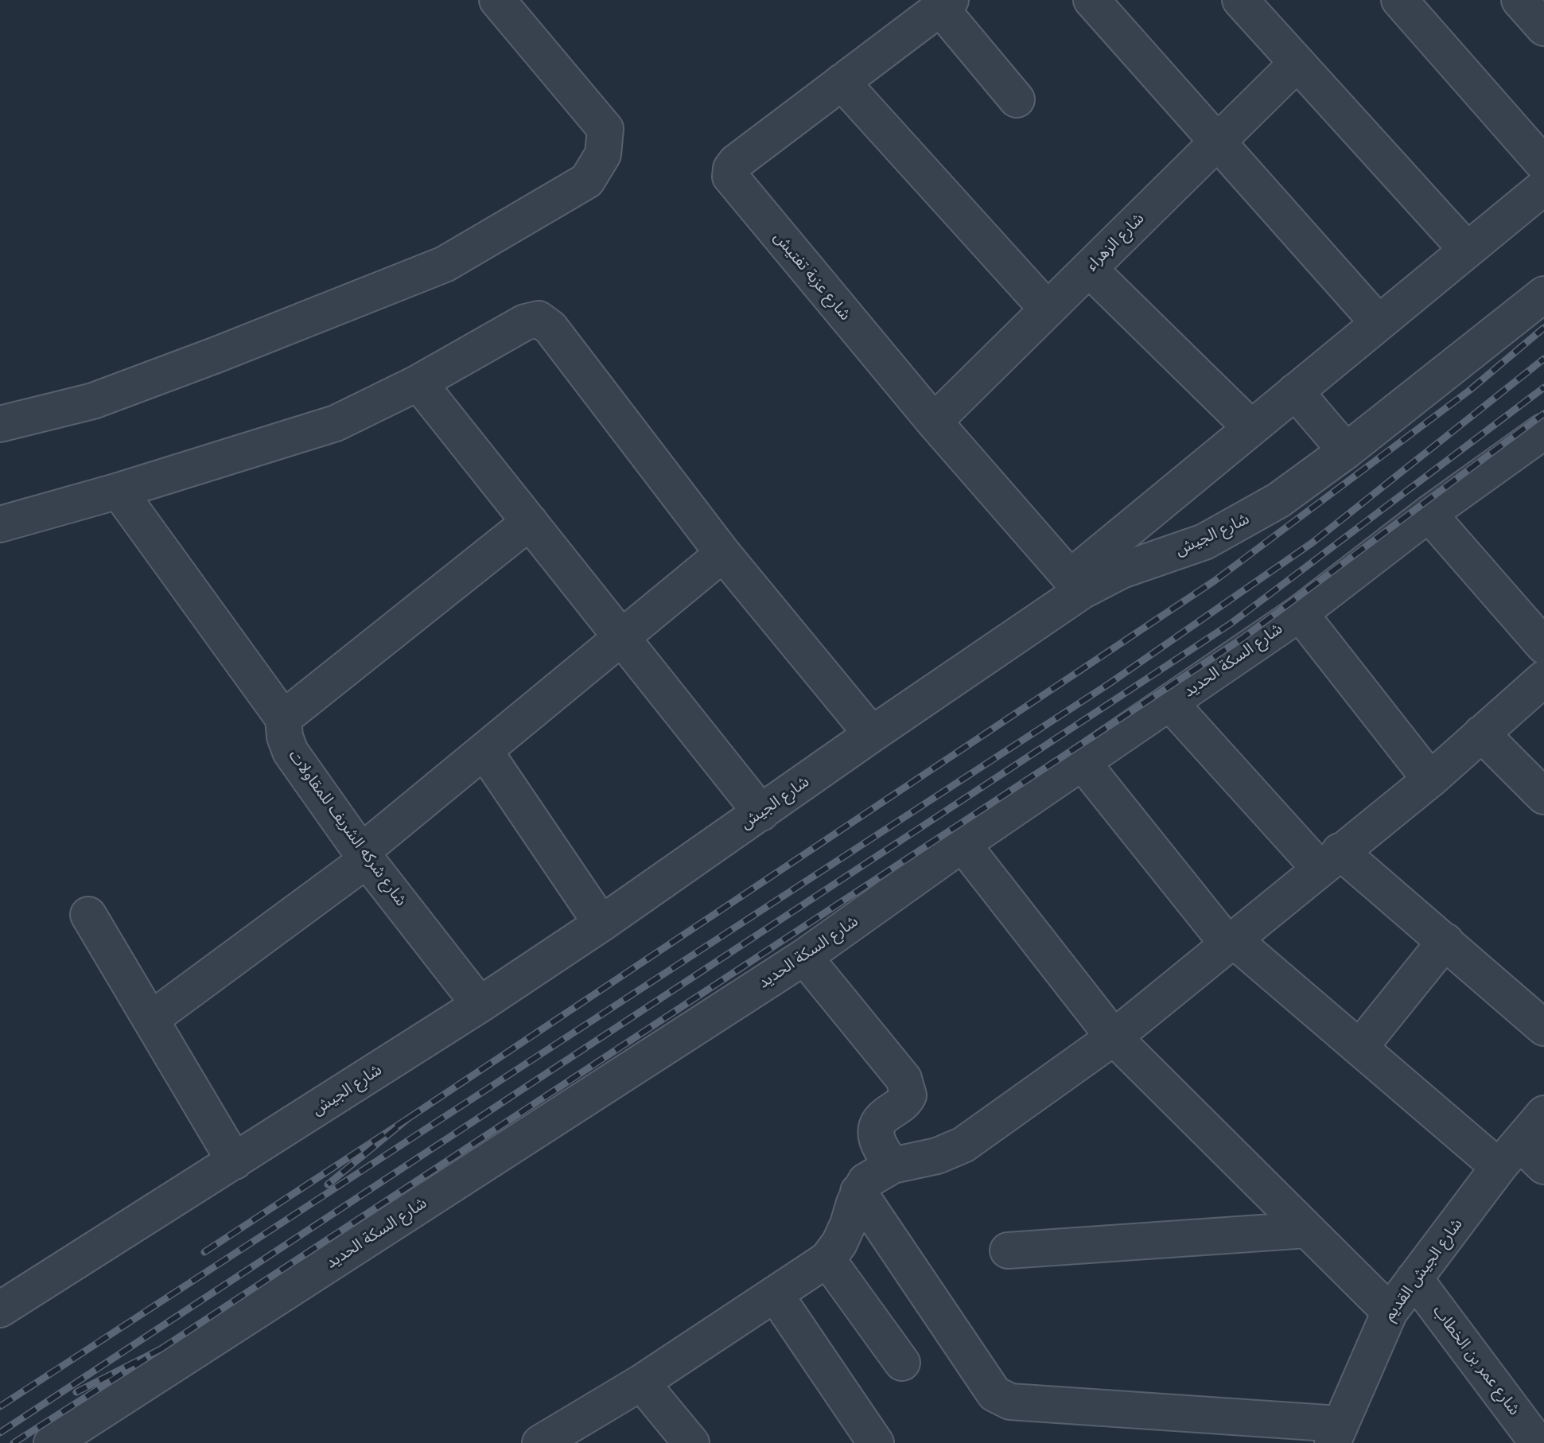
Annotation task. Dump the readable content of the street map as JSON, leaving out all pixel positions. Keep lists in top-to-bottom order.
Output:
{
  "streets": {
    "street": [
      "شارع الزهراء",
      "شارع عزبة تفتيش",
      "شارع الجيش",
      "شارع السكة الحديد",
      "شارع شركه الشريف للمقاولات",
      "شارع الجيش القديم",
      "شارع عمر بن الخطاب"
    ]
  },
  "crossings": [
    ["شارع الزهراء", "شارع عزبة تفتيش"],
    ["شارع عزبة تفتيش", "شارع الجيش"],
    ["شارع الجيش", "شارع شركه الشريف للمقاولات"],
    ["شارع الجيش القديم", "شارع عمر بن الخطاب"]
  ]
}
